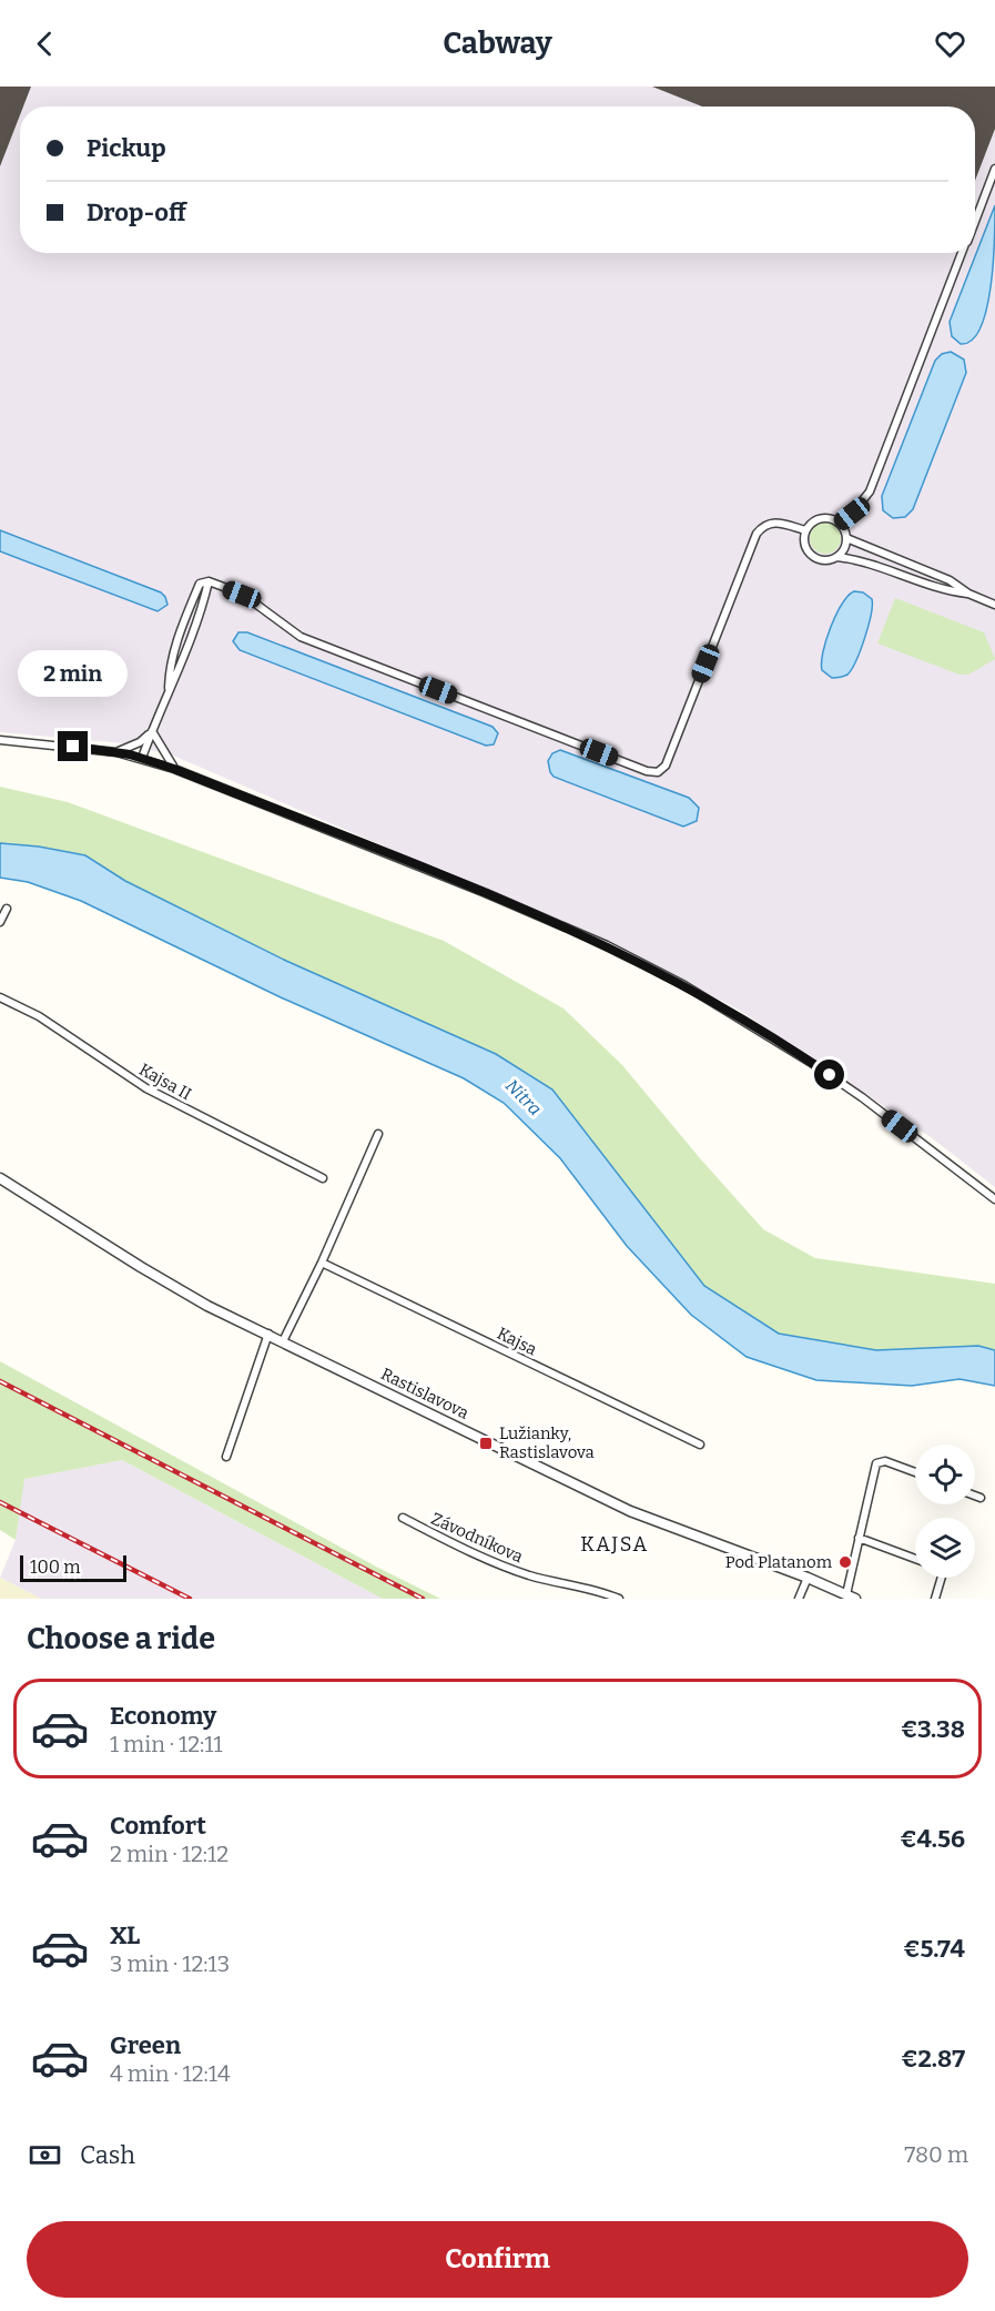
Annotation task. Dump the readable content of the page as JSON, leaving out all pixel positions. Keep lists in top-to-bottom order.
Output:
{
  "streets": {
    "street": [
      "Kajsa II",
      "Kajsa",
      "Rastislavova",
      "Závodníkova"
    ]
  },
  "districts": ["KAJSA"],
  "water": ["Nitra"],
  "places": {
    "transit": ["Lužianky, Rastislavova"],
    "other": ["Pod Platanom"]
  },
  "scale_bar": "100 m",
  "page": {
    "header": "Cabway",
    "banner": ["Pickup", "Drop-off"],
    "bubble": "2 min",
    "scale": "100 m",
    "heading": "Choose a ride",
    "list": [
      {
        "name": "Economy",
        "note": "1 min · 12:11",
        "value": "€3.38"
      },
      {
        "name": "Comfort",
        "note": "2 min · 12:12",
        "value": "€4.56"
      },
      {
        "name": "XL",
        "note": "3 min · 12:13",
        "value": "€5.74"
      },
      {
        "name": "Green",
        "note": "4 min · 12:14",
        "value": "€2.87"
      }
    ],
    "pay": ["Cash", "780 m"],
    "buttons": "Confirm"
  }
}
